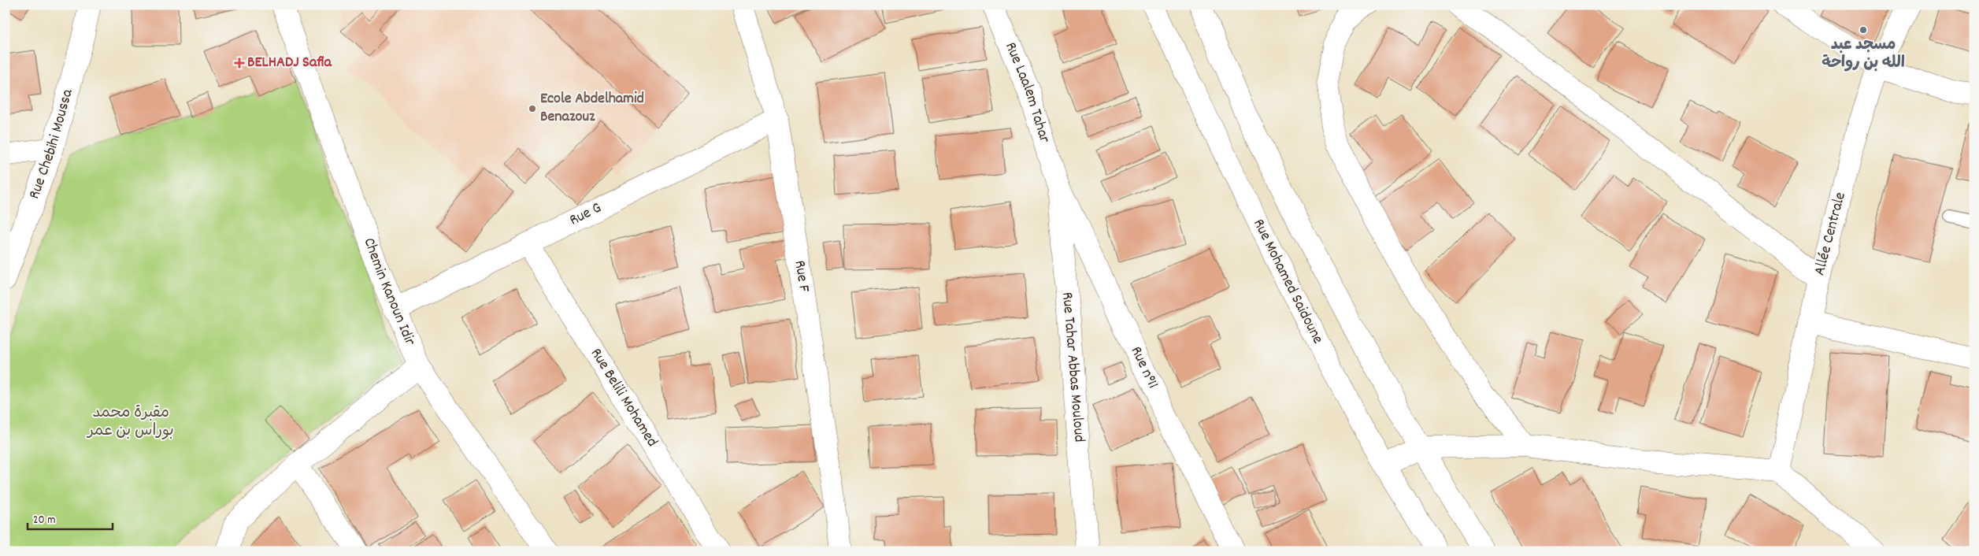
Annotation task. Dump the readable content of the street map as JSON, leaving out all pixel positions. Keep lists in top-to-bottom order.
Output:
{
  "streets": {
    "street": [
      "Rue Laalem Tahar",
      "Rue Chebihi Moussa",
      "Rue G",
      "Allée Centrale",
      "Rue F",
      "Rue Mohamed Saidoune",
      "Chemin Kanoun Idir",
      "Rue Tahar Abbas Mouloud",
      "Rue n°11",
      "Rue Belili Mohamed"
    ]
  },
  "crossings": [
    ["Rue Laalem Tahar", "Rue Tahar Abbas Mouloud"],
    ["Rue Laalem Tahar", "Rue n°11"],
    ["Rue G", "Rue F"],
    ["Rue G", "Chemin Kanoun Idir"],
    ["Rue G", "Rue Belili Mohamed"],
    ["Rue Tahar Abbas Mouloud", "Rue n°11"]
  ],
  "parks": ["مقبرة محمد بوراس بن عمر"],
  "places": {
    "other": ["مسجد عبد الله بن رواحة", "Ecole Abdelhamid Benazouz"],
    "health": ["BELHADJ Safia"]
  },
  "scale_bar": "20 m"
}
